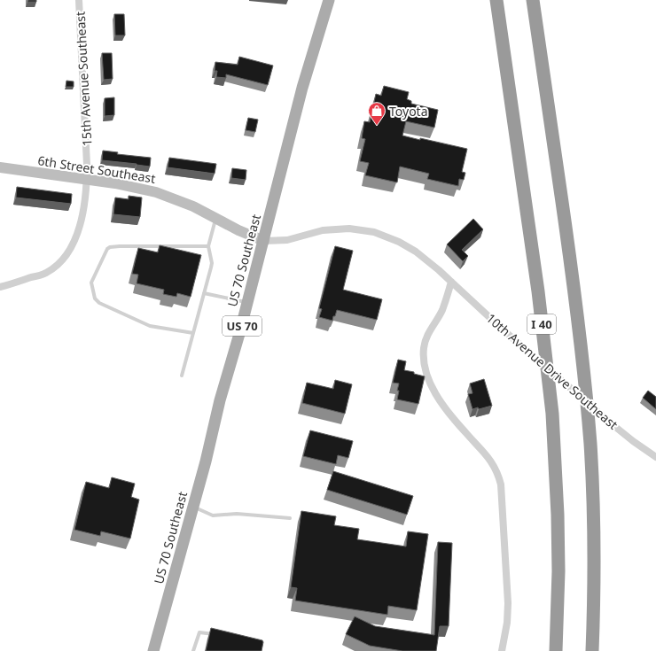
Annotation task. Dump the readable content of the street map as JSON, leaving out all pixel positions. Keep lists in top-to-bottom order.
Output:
{
  "streets": {
    "highway": ["I 40"],
    "main road": ["US 70 Southeast", "US 70"],
    "street": ["15th Avenue Southeast", "6th Street Southeast", "10th Avenue Drive Southeast"]
  },
  "crossings": [
    ["15th Avenue Southeast", "6th Street Southeast"],
    ["6th Street Southeast", "US 70 Southeast"],
    ["6th Street Southeast", "10th Avenue Drive Southeast"],
    ["US 70 Southeast", "10th Avenue Drive Southeast"]
  ],
  "places": {
    "shop": ["Toyota"]
  }
}
